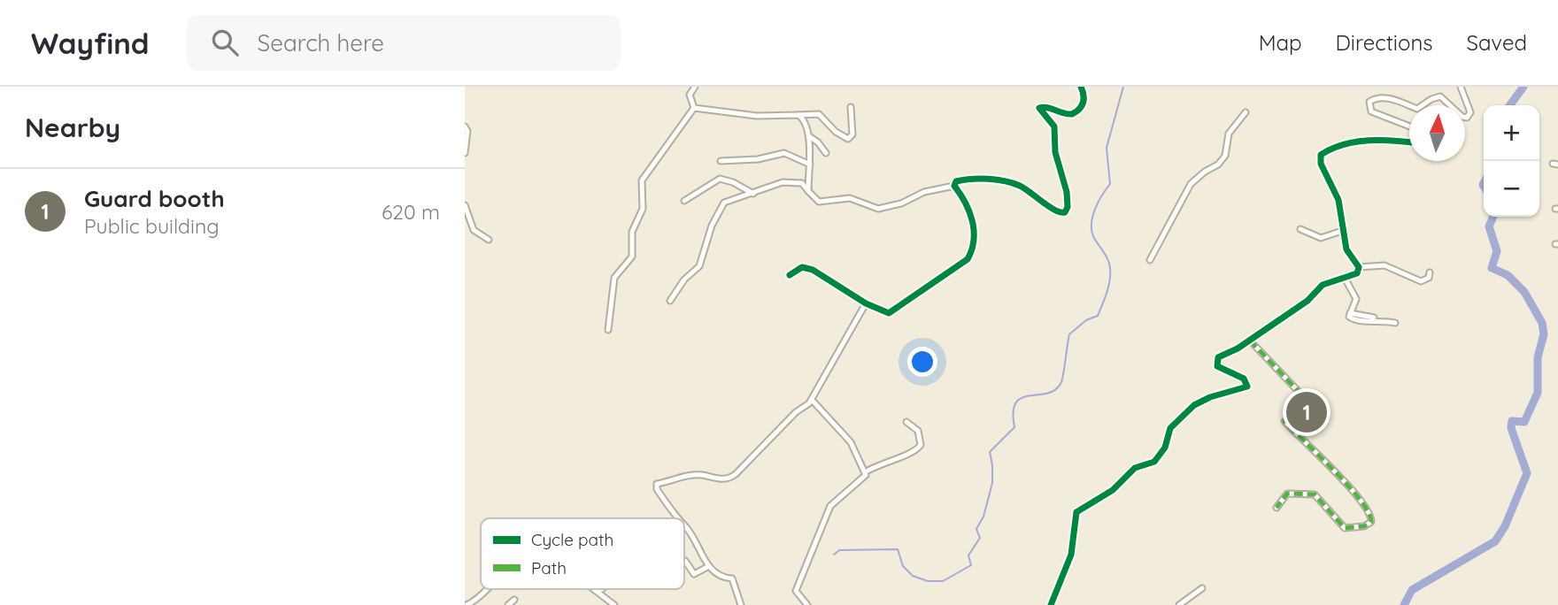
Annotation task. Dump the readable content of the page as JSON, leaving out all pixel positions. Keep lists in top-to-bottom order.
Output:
{
  "legend": ["Cycle path", "Path"],
  "north": "top",
  "page": {
    "header": "Wayfind",
    "search": "Search here",
    "nav": ["Map", "Directions", "Saved"],
    "heading": "Nearby",
    "map_buttons": ["+", "−"],
    "list": [
      {
        "mark": "1",
        "name": "Guard booth",
        "note": "Public building",
        "value": "620 m"
      }
    ],
    "pins": "1"
  }
}
